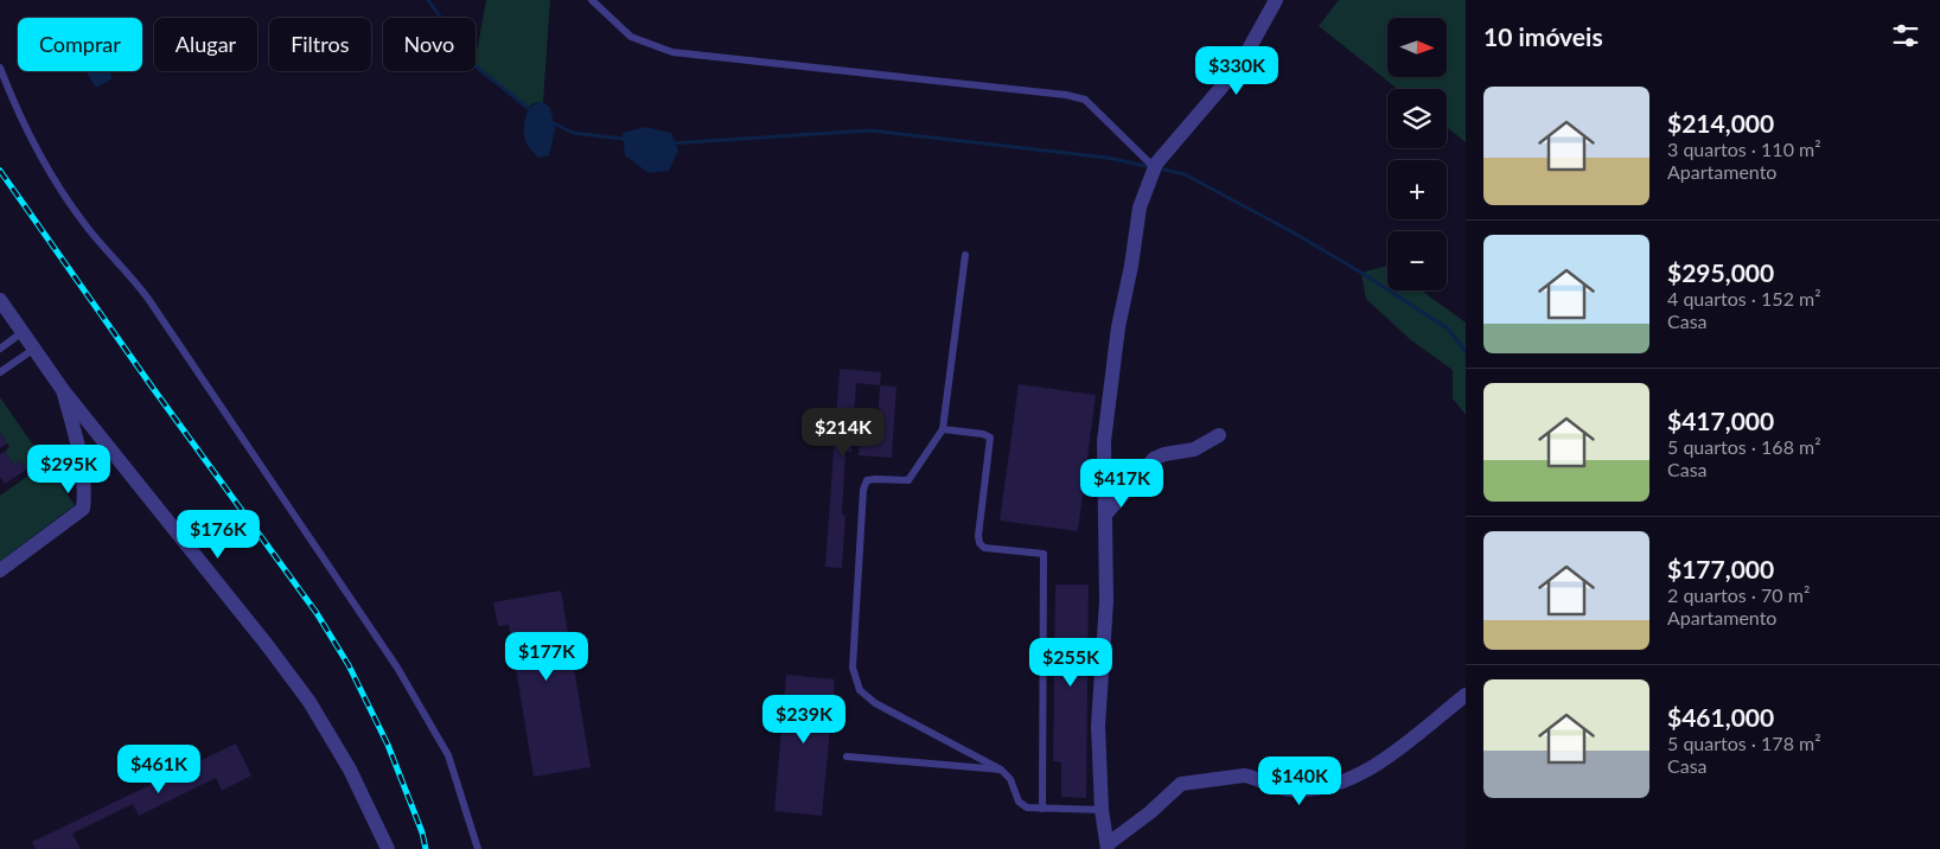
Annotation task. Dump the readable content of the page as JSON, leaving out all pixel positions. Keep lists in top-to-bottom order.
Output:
{
  "north": "right",
  "page": {
    "heading": "10 imóveis",
    "map_buttons": ["+", "−"],
    "chip": [
      "Comprar",
      "Alugar",
      "Filtros",
      "Novo"
    ],
    "price": [
      "$330K",
      "$214K",
      "$295K",
      "$417K",
      "$176K",
      "$177K",
      "$255K",
      "$239K",
      "$461K",
      "$140K"
    ],
    "list": [
      {
        "name": "$214,000",
        "note": "3 quartos · 110 m² · Apartamento"
      },
      {
        "name": "$295,000",
        "note": "4 quartos · 152 m² · Casa"
      },
      {
        "name": "$417,000",
        "note": "5 quartos · 168 m² · Casa"
      },
      {
        "name": "$177,000",
        "note": "2 quartos · 70 m² · Apartamento"
      },
      {
        "name": "$461,000",
        "note": "5 quartos · 178 m² · Casa"
      }
    ]
  }
}
